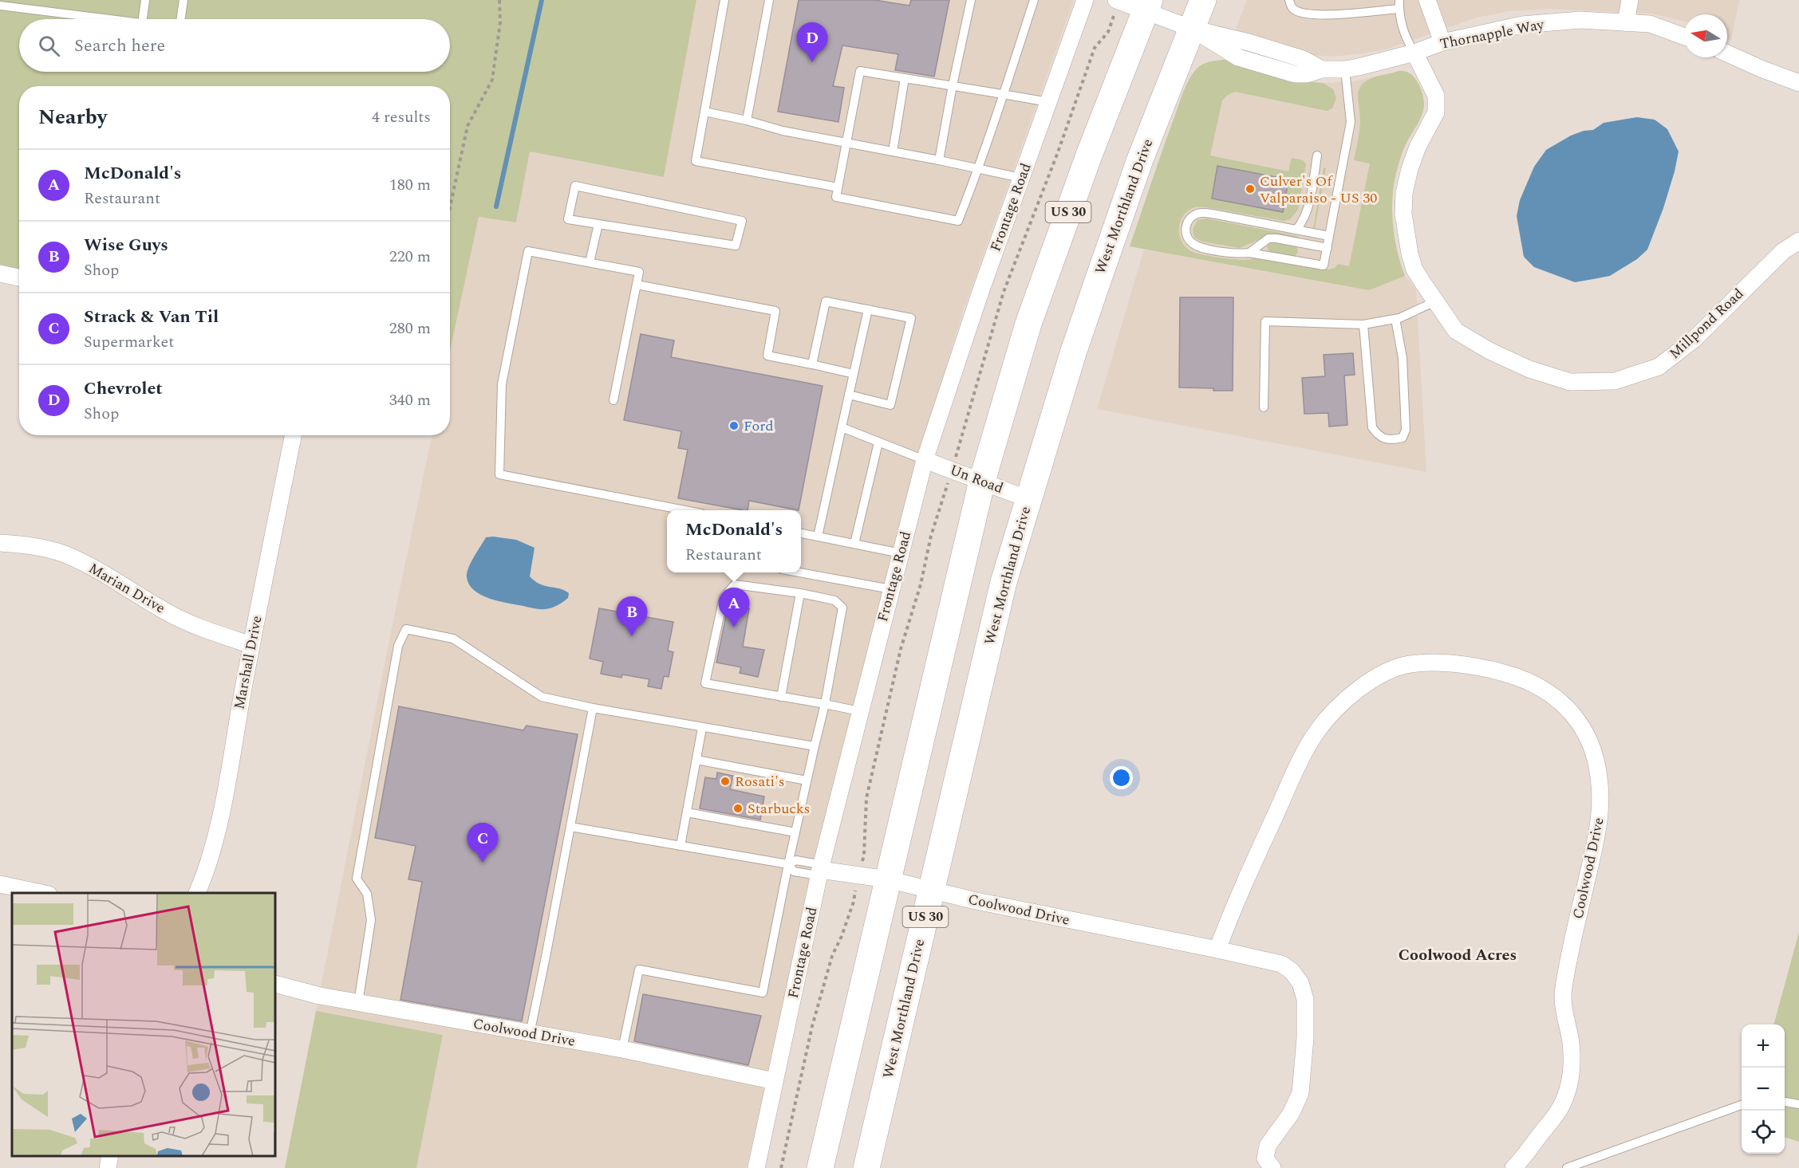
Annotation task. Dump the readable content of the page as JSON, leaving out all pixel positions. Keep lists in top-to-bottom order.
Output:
{
  "streets": {
    "highway": ["West Morthland Drive", "US 30"],
    "street": [
      "Thornapple Way",
      "Frontage Road",
      "Millpond Road",
      "Un Road",
      "Marian Drive",
      "Marshall Drive",
      "Coolwood Drive"
    ]
  },
  "crossings": [
    ["Thornapple Way", "West Morthland Drive"],
    ["Thornapple Way", "US 30"],
    ["Thornapple Way", "Millpond Road"],
    ["West Morthland Drive", "Un Road"],
    ["West Morthland Drive", "Coolwood Drive"],
    ["Frontage Road", "Un Road"],
    ["Frontage Road", "Coolwood Drive"],
    ["US 30", "Un Road"],
    ["US 30", "Coolwood Drive"],
    ["Marian Drive", "Marshall Drive"]
  ],
  "districts": ["Coolwood Acres"],
  "places": [
    "Culver's Of Valparaiso - US 30",
    "Ford",
    "Rosati's",
    "Starbucks"
  ],
  "north": "left",
  "page": {
    "search": "Search here",
    "pins": [
      "D",
      "A",
      "B",
      "C"
    ],
    "heading": ["Nearby", "4 results"],
    "list": [
      {
        "mark": "A",
        "name": "McDonald's",
        "note": "Restaurant",
        "value": "180 m"
      },
      {
        "mark": "B",
        "name": "Wise Guys",
        "note": "Shop",
        "value": "220 m"
      },
      {
        "mark": "C",
        "name": "Strack & Van Til",
        "note": "Supermarket",
        "value": "280 m"
      },
      {
        "mark": "D",
        "name": "Chevrolet",
        "note": "Shop",
        "value": "340 m"
      }
    ],
    "popup": ["McDonald's", "Restaurant"],
    "map_buttons": ["+", "−"]
  }
}
